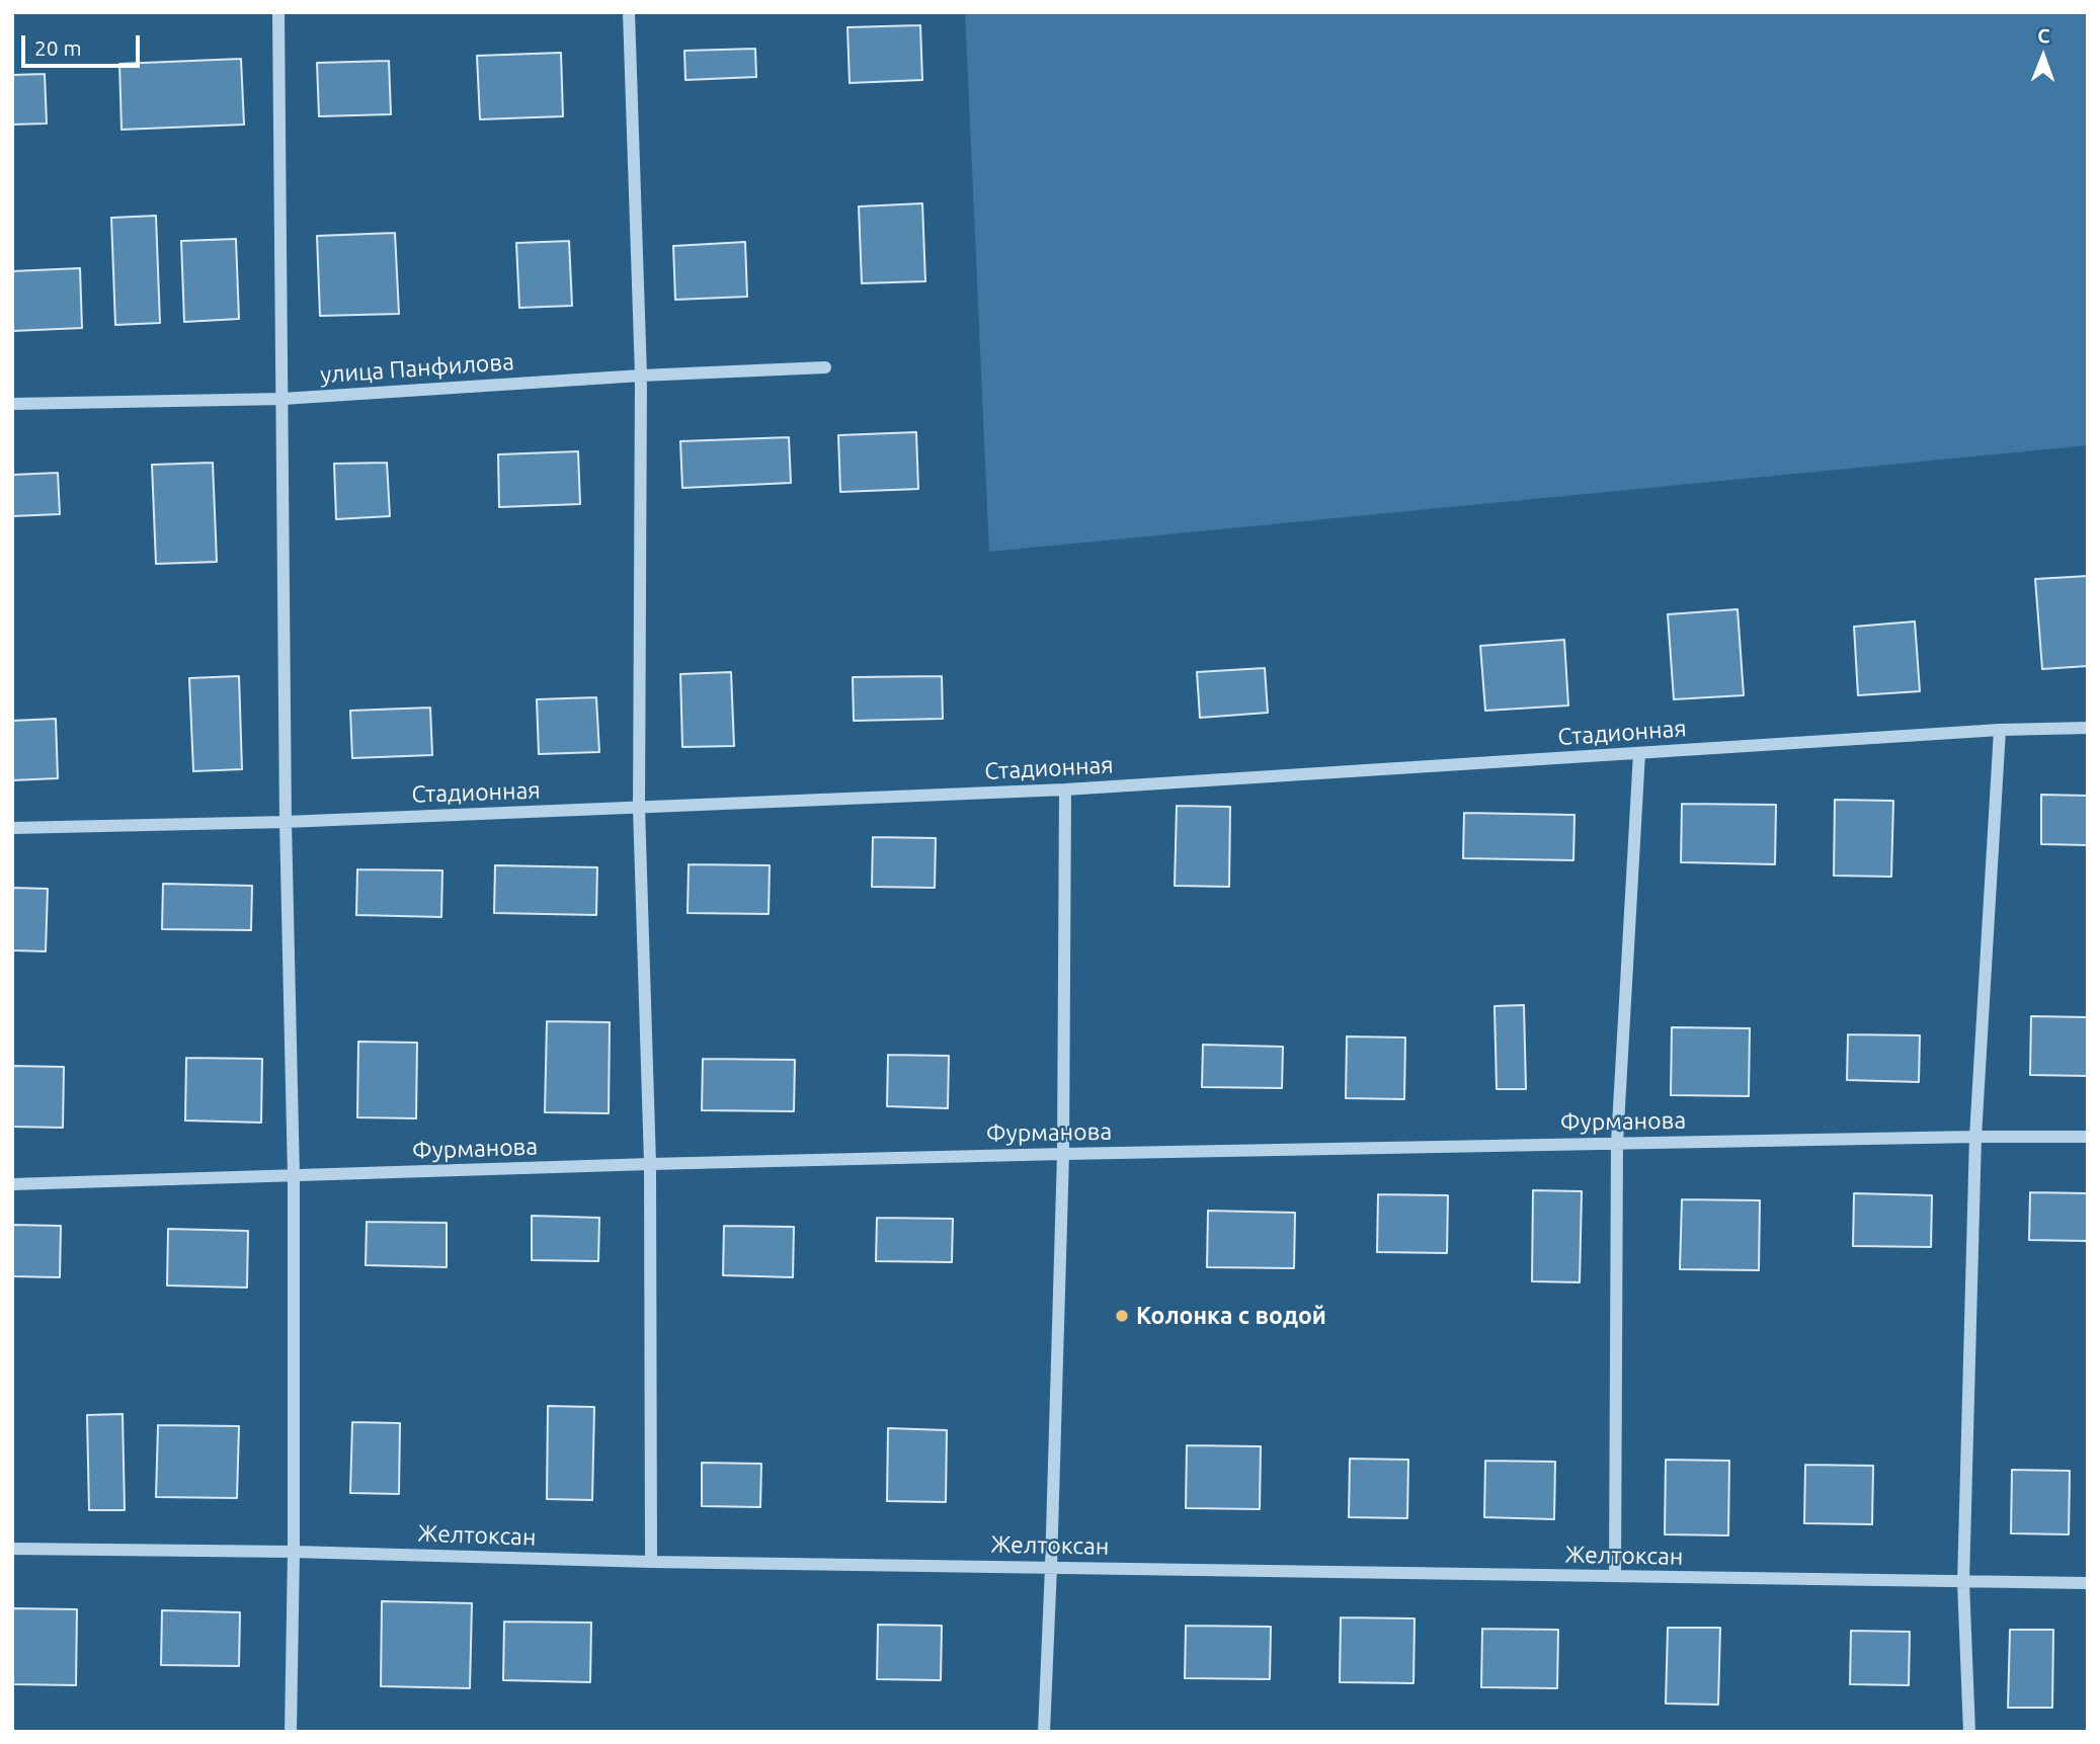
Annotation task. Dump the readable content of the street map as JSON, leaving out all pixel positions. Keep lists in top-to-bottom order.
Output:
{
  "streets": {
    "street": [
      "улица Панфилова",
      "Стадионная",
      "Фурманова",
      "Желтоксан"
    ]
  },
  "places": ["Колонка с водой"],
  "scale_bar": "20 m",
  "north": "top"
}
